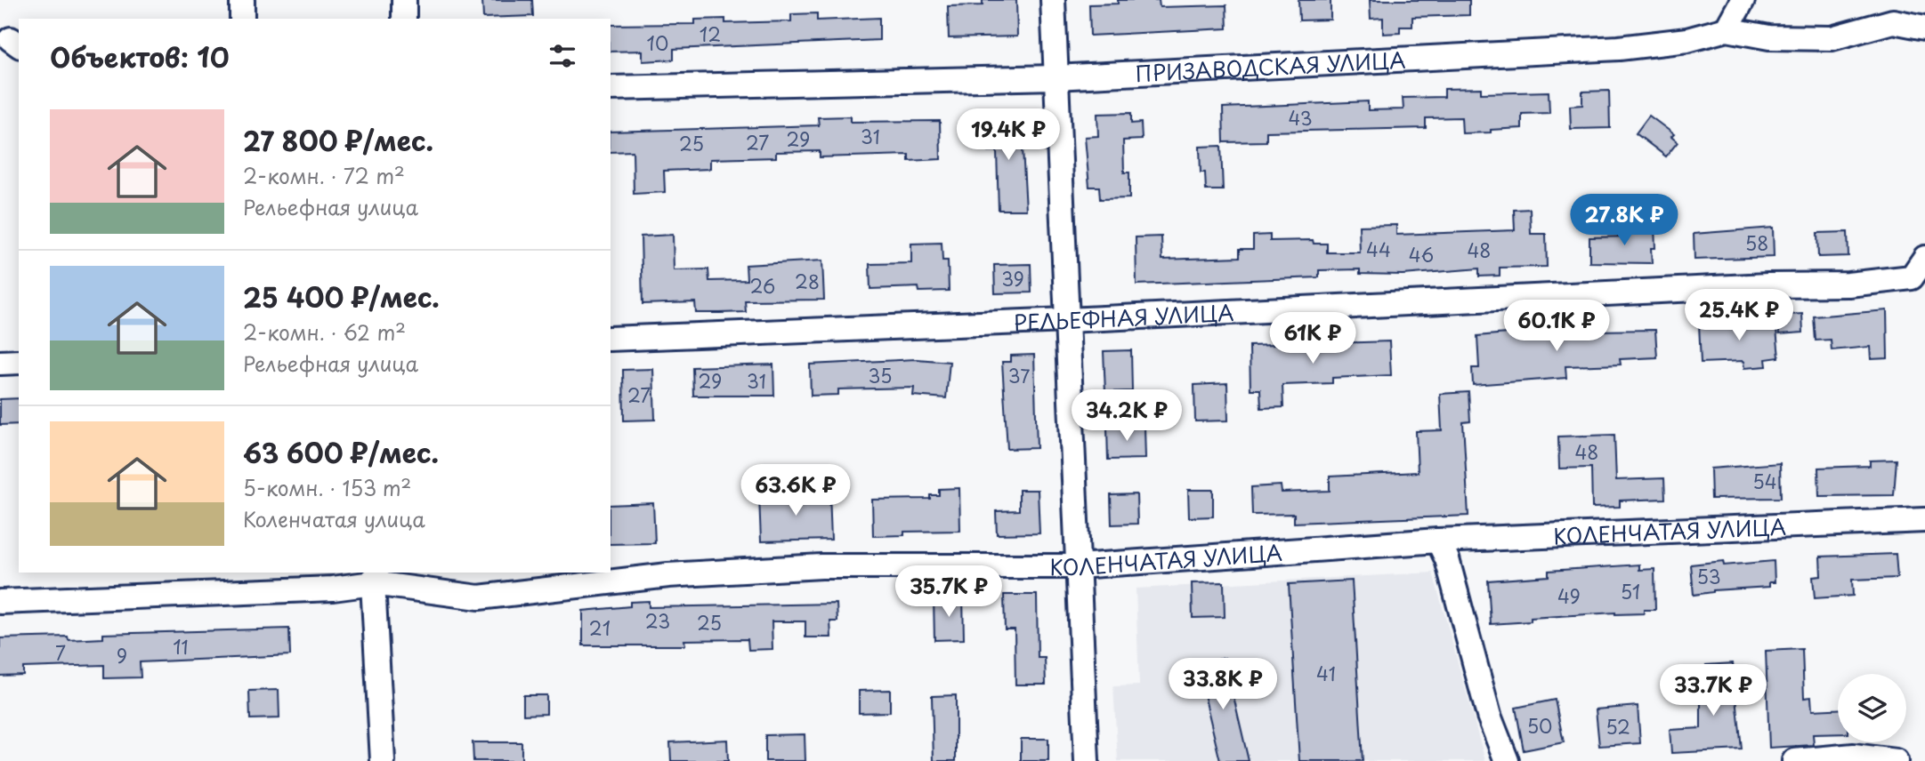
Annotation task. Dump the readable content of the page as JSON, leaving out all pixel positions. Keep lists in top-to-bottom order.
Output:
{
  "streets": {
    "street": ["ПРИЗАВОДСКАЯ УЛИЦА", "РЕЛЬЕФНАЯ УЛИЦА", "КОЛЕНЧАТАЯ УЛИЦА"]
  },
  "house_numbers": [
    "12",
    "10",
    "43",
    "31",
    "29",
    "27",
    "25",
    "58",
    "44",
    "48",
    "46",
    "39",
    "28",
    "26",
    "35",
    "37",
    "29",
    "31",
    "27",
    "48",
    "54",
    "53",
    "51",
    "49",
    "23",
    "25",
    "21",
    "11",
    "7",
    "9",
    "41",
    "50",
    "52"
  ],
  "page": {
    "heading": "Объектов: 10",
    "list": [
      {
        "name": "27 800 ₽/мес.",
        "note": "2-комн. · 72 m² · Рельефная улица"
      },
      {
        "name": "25 400 ₽/мес.",
        "note": "2-комн. · 62 m² · Рельефная улица"
      },
      {
        "name": "63 600 ₽/мес.",
        "note": "5-комн. · 153 m² · Коленчатая улица"
      }
    ],
    "price": [
      "19.4K ₽",
      "27.8K ₽",
      "25.4K ₽",
      "60.1K ₽",
      "61K ₽",
      "34.2K ₽",
      "63.6K ₽",
      "35.7K ₽",
      "33.8K ₽",
      "33.7K ₽"
    ]
  }
}
